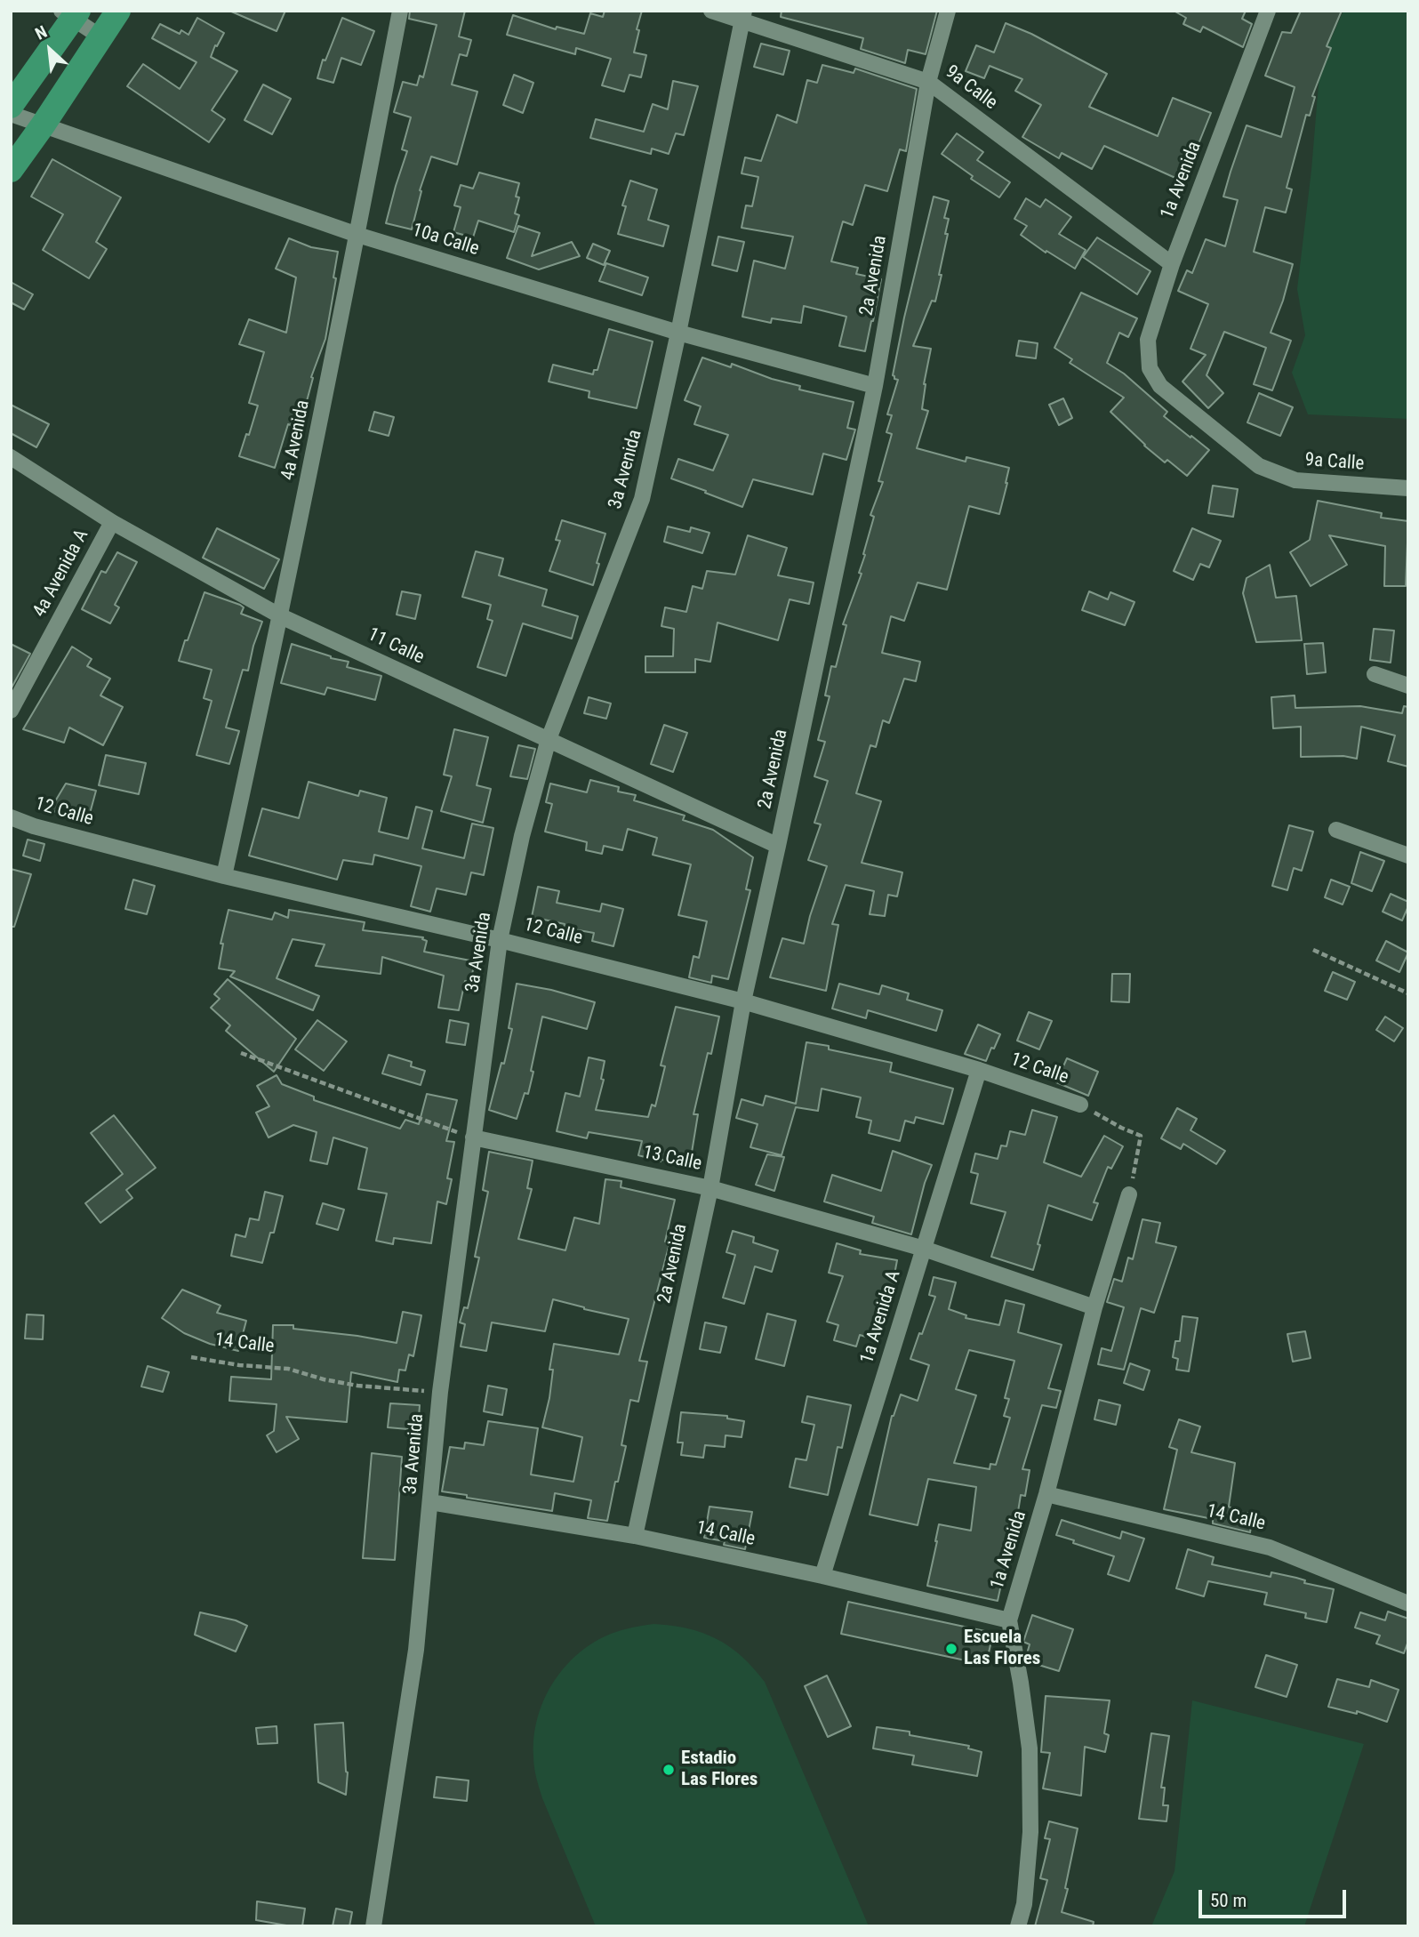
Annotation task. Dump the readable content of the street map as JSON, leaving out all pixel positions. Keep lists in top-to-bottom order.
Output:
{
  "streets": {
    "street": [
      "9a Calle",
      "1a Avenida",
      "10a Calle",
      "2a Avenida",
      "4a Avenida",
      "3a Avenida",
      "4a Avenida A",
      "11 Calle",
      "12 Calle",
      "13 Calle",
      "1a Avenida A",
      "14 Calle"
    ]
  },
  "crossings": [
    ["9a Calle", "1a Avenida"],
    ["9a Calle", "2a Avenida"],
    ["9a Calle", "3a Avenida"],
    ["1a Avenida", "13 Calle"],
    ["1a Avenida", "14 Calle"],
    ["10a Calle", "2a Avenida"],
    ["10a Calle", "4a Avenida"],
    ["10a Calle", "3a Avenida"],
    ["2a Avenida", "11 Calle"],
    ["2a Avenida", "12 Calle"],
    ["2a Avenida", "13 Calle"],
    ["2a Avenida", "14 Calle"],
    ["4a Avenida", "11 Calle"],
    ["4a Avenida", "12 Calle"],
    ["3a Avenida", "11 Calle"],
    ["3a Avenida", "12 Calle"],
    ["3a Avenida", "13 Calle"],
    ["3a Avenida", "14 Calle"],
    ["4a Avenida A", "11 Calle"],
    ["12 Calle", "1a Avenida A"],
    ["13 Calle", "1a Avenida A"],
    ["1a Avenida A", "14 Calle"]
  ],
  "places": ["Escuela Las Flores", "Estadio Las Flores"],
  "scale_bar": "50 m",
  "north": "top left"
}
